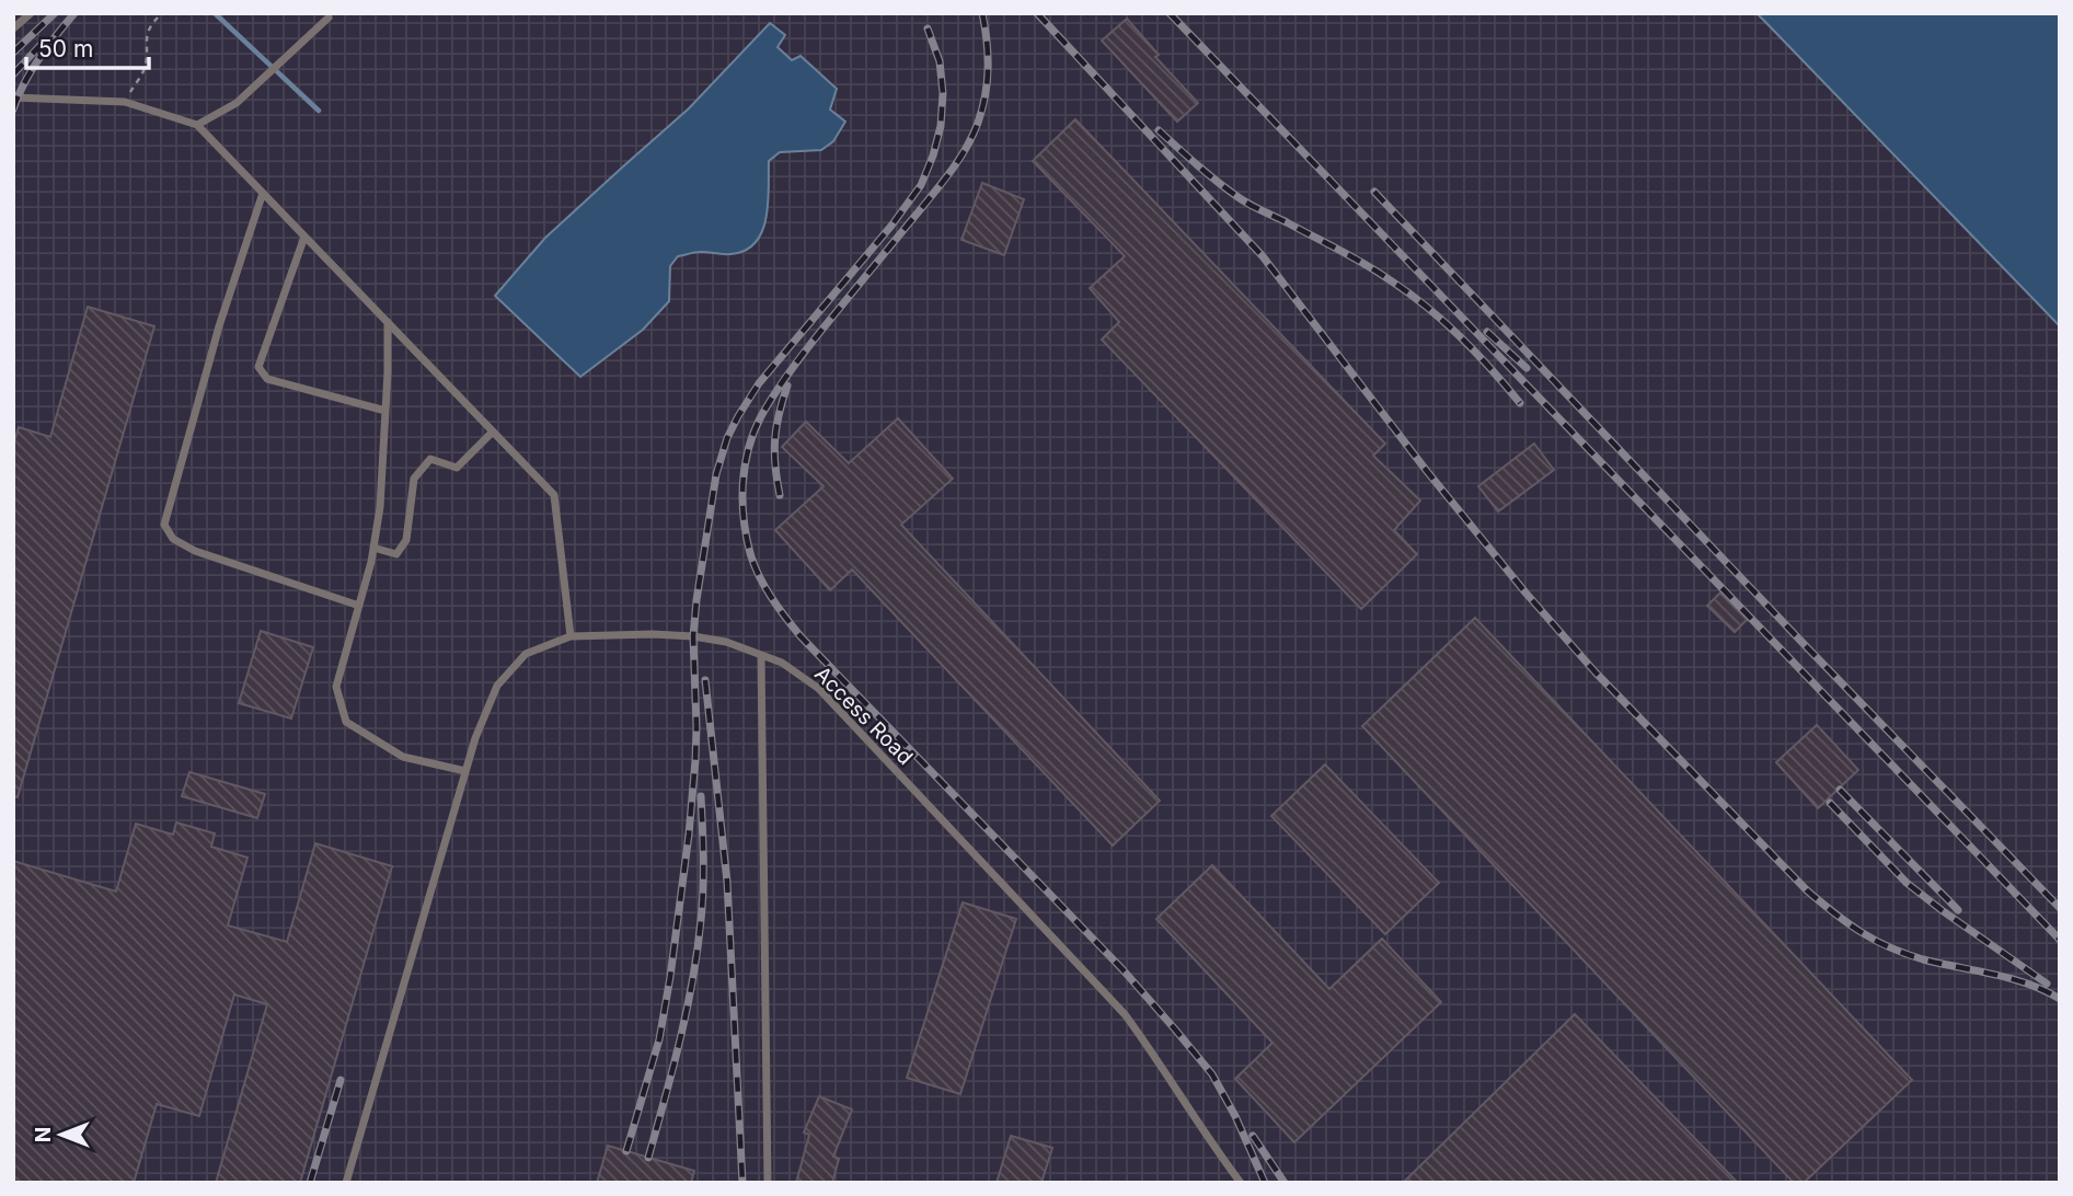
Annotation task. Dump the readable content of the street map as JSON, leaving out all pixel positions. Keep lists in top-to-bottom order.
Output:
{
  "streets": {
    "lane": ["Access Road"]
  },
  "scale_bar": "50 m",
  "north": "left"
}
